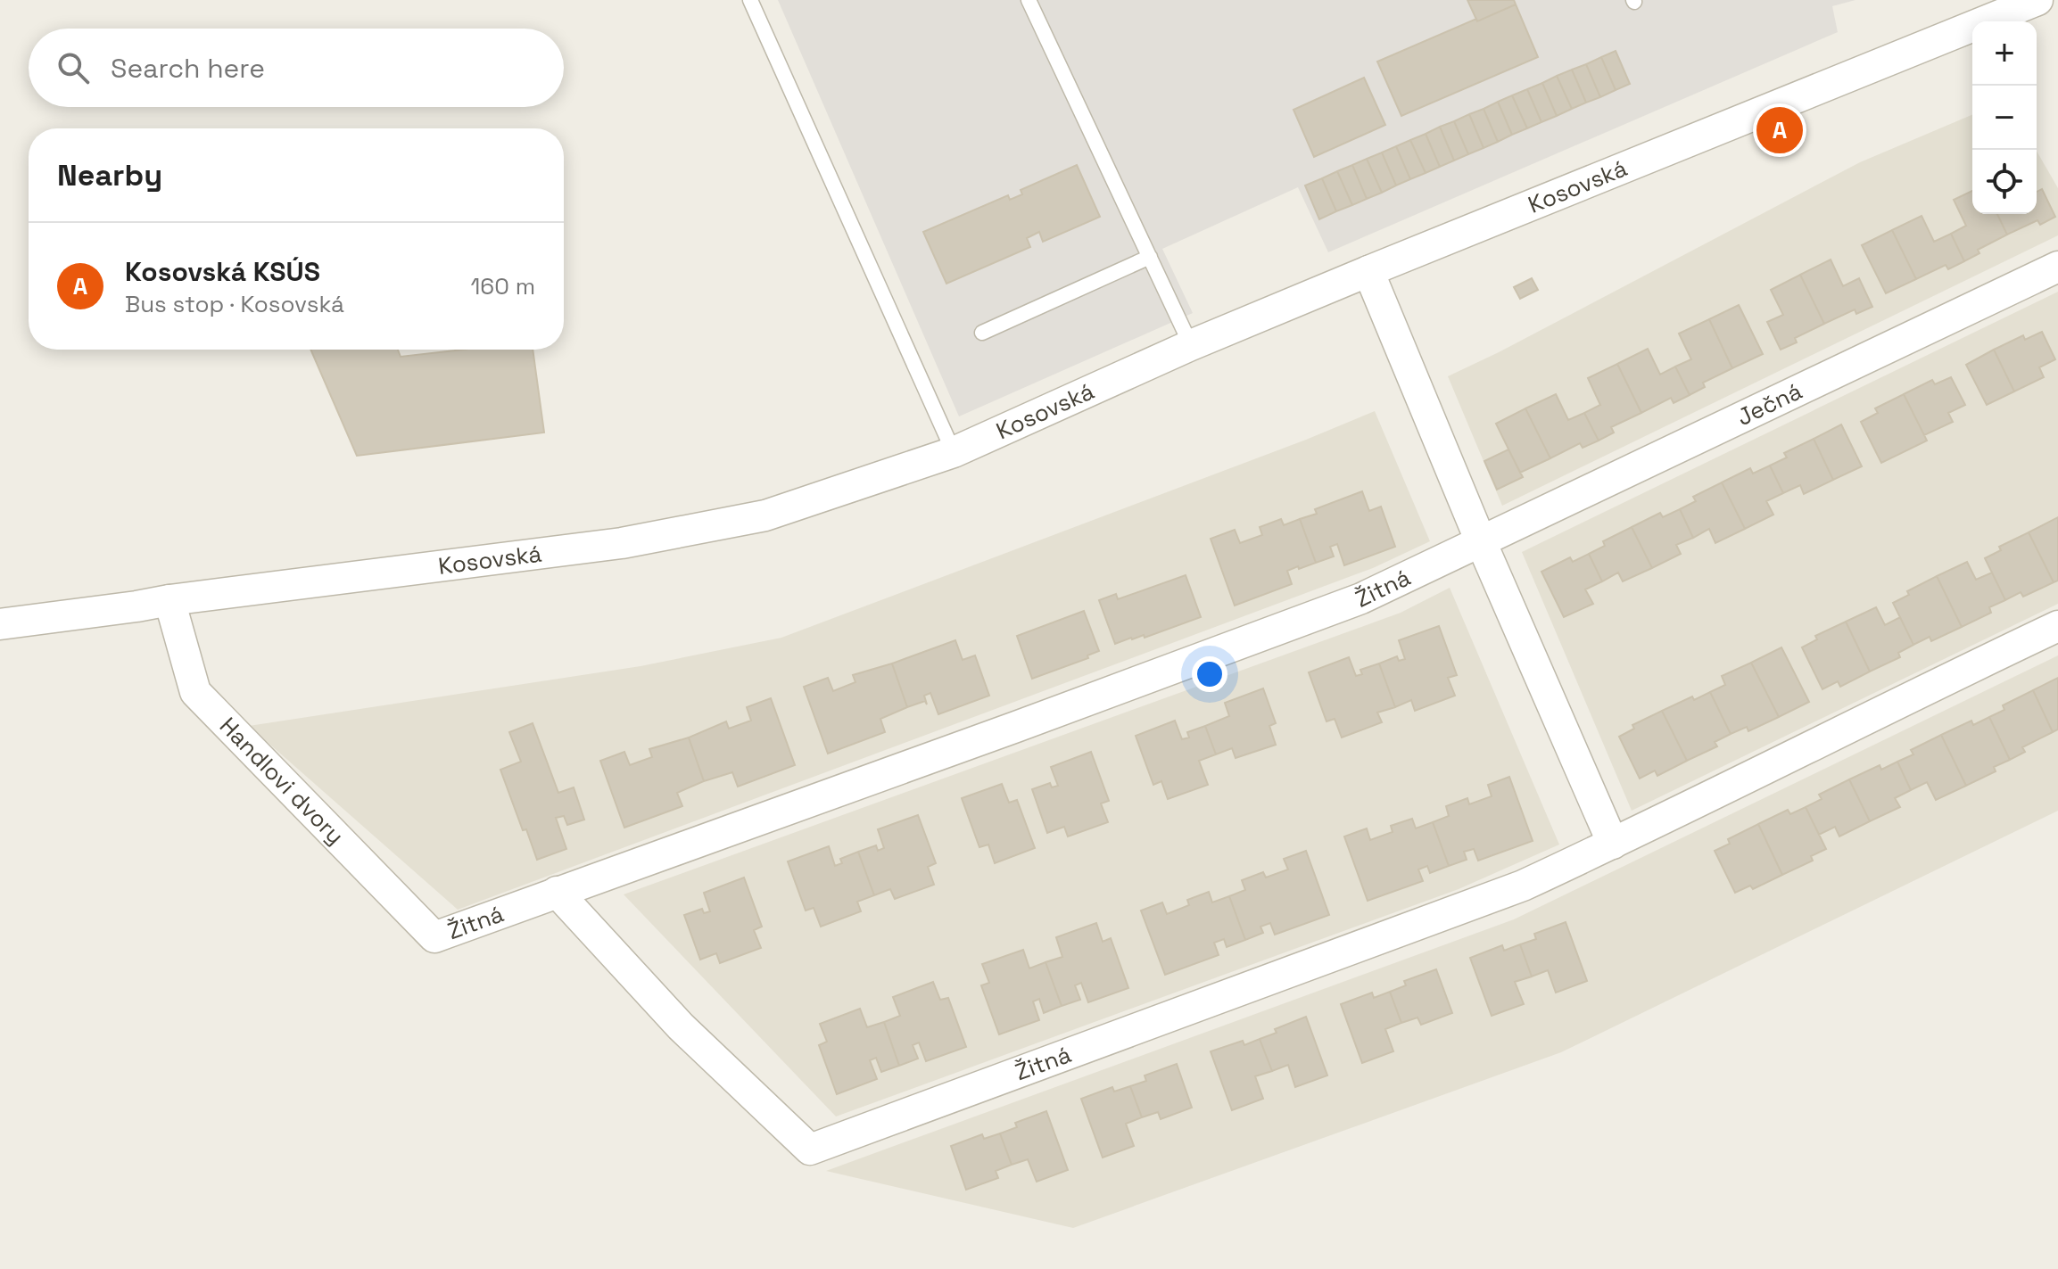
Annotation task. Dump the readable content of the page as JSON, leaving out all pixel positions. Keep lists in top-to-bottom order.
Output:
{
  "streets": {
    "street": [
      "Kosovská",
      "Ječná",
      "Žitná",
      "Handlovi dvory"
    ]
  },
  "crossings": [
    ["Kosovská", "Handlovi dvory"],
    ["Ječná", "Žitná"],
    ["Žitná", "Handlovi dvory"]
  ],
  "page": {
    "map_buttons": ["+", "−"],
    "search": "Search here",
    "pins": "A",
    "heading": "Nearby",
    "list": [
      {
        "mark": "A",
        "name": "Kosovská KSÚS",
        "note": "Bus stop · Kosovská",
        "value": "160 m"
      }
    ]
  }
}
